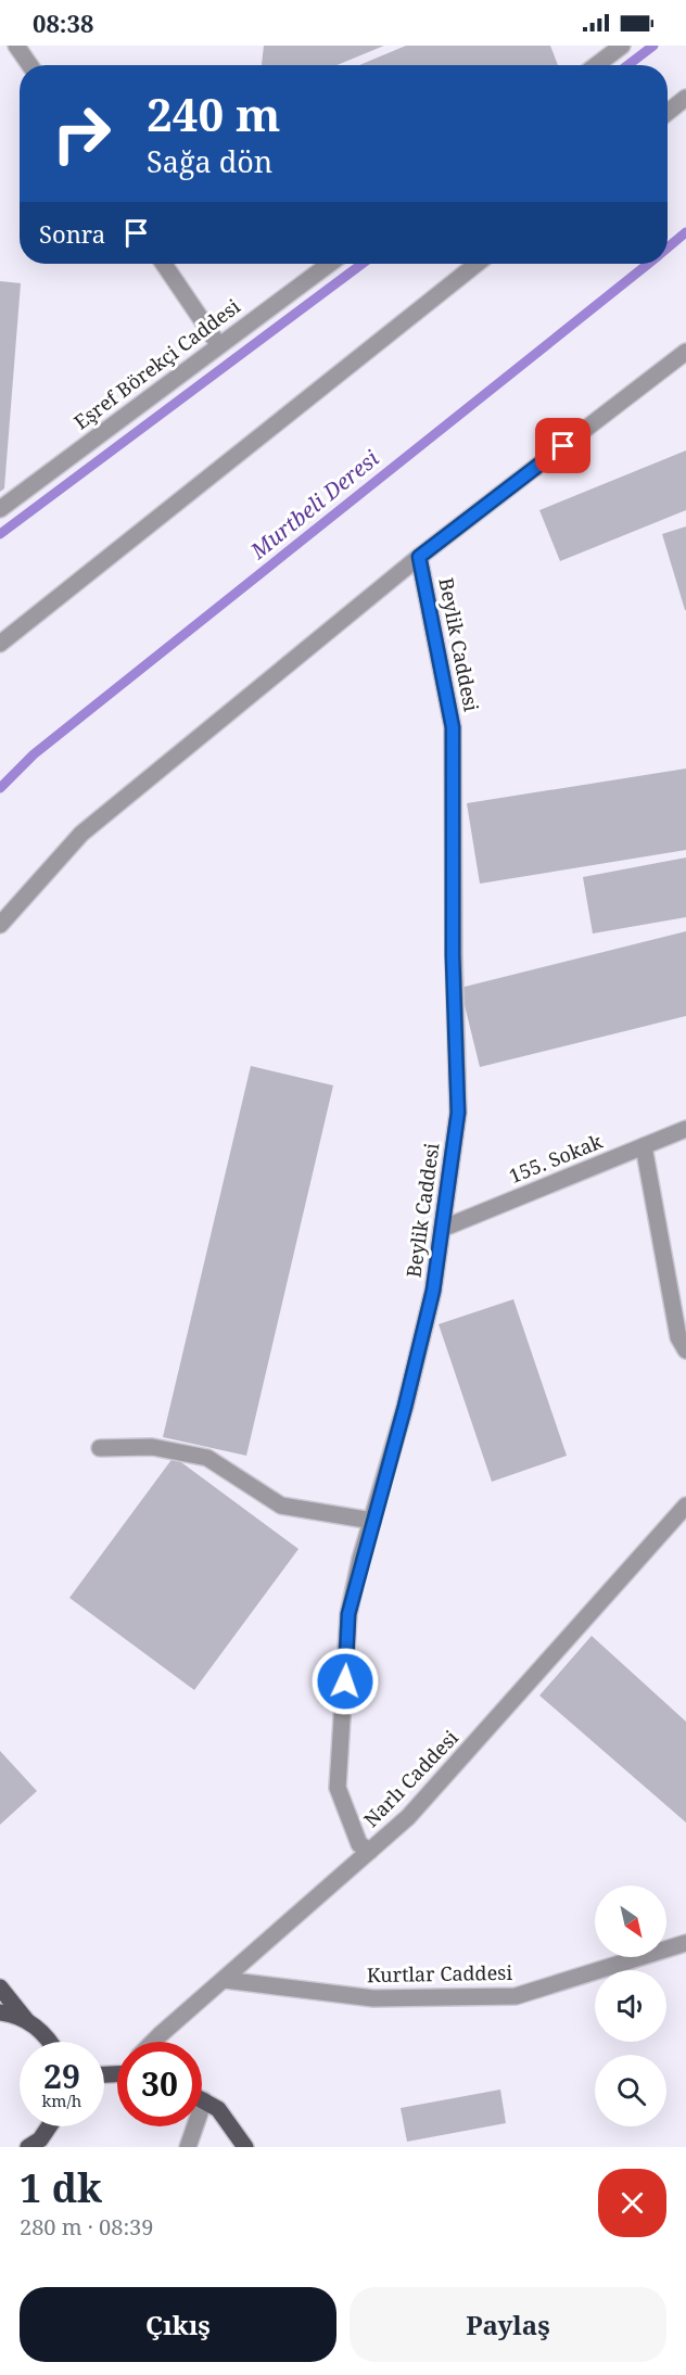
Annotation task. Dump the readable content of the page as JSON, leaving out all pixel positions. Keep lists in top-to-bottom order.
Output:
{
  "streets": {
    "street": [
      "Eşref Börekçi Caddesi",
      "Beylik Caddesi",
      "155. Sokak",
      "Narlı Caddesi",
      "Kurtlar Caddesi"
    ]
  },
  "crossings": [
    ["Beylik Caddesi", "155. Sokak"],
    ["Beylik Caddesi", "Narlı Caddesi"],
    ["Narlı Caddesi", "Kurtlar Caddesi"]
  ],
  "water": ["Murtbeli Deresi"],
  "north": "bottom right",
  "page": {
    "status": "08:38",
    "turn": ["240 m", "Sağa dön"],
    "then": "Sonra",
    "speed": "29 km/h",
    "limit": "30",
    "heading": ["1 dk", "280 m · 08:39"],
    "buttons": ["Çıkış", "Paylaş"]
  }
}
